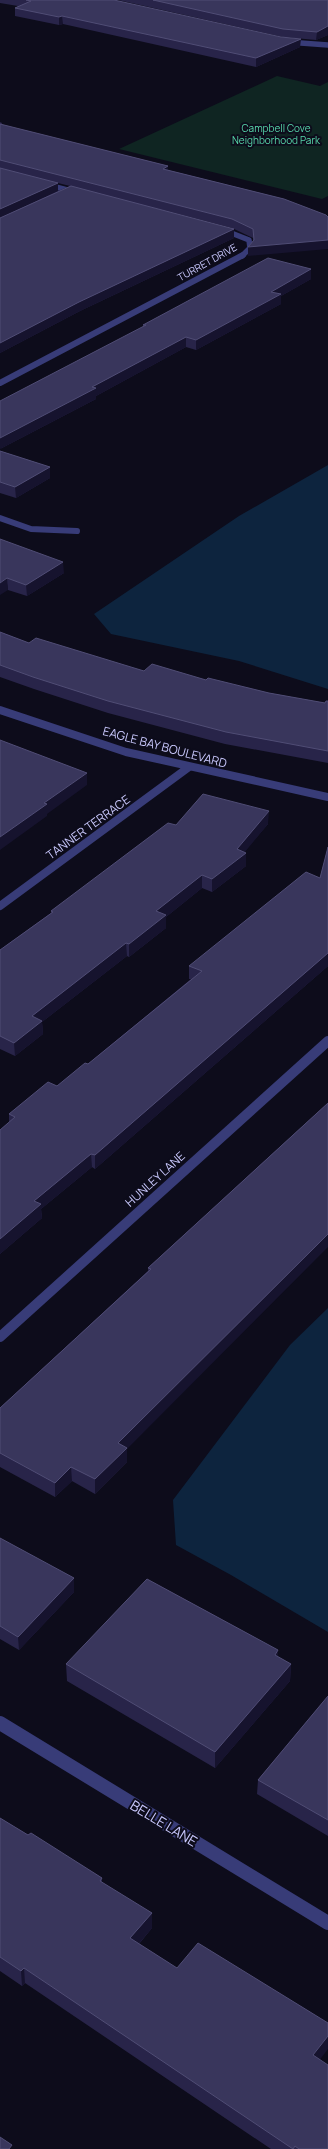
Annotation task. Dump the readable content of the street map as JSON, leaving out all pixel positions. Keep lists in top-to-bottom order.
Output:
{
  "streets": {
    "street": [
      "TURRET DRIVE",
      "EAGLE BAY BOULEVARD",
      "TANNER TERRACE",
      "HUNLEY LANE",
      "BELLE LANE"
    ]
  },
  "crossings": [
    ["EAGLE BAY BOULEVARD", "TANNER TERRACE"]
  ],
  "parks": ["Campbell Cove Neighborhood Park"]
}
